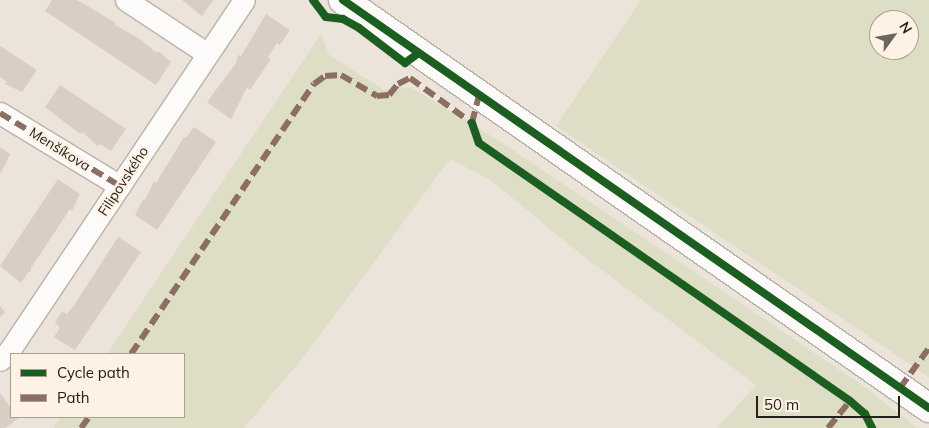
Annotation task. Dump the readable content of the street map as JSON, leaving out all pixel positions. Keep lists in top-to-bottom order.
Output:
{
  "streets": {
    "street": ["Menšíkova", "Filipovského"]
  },
  "crossings": [
    ["Menšíkova", "Filipovského"]
  ],
  "legend": ["Cycle path", "Path"],
  "scale_bar": "50 m",
  "north": "top right"
}
